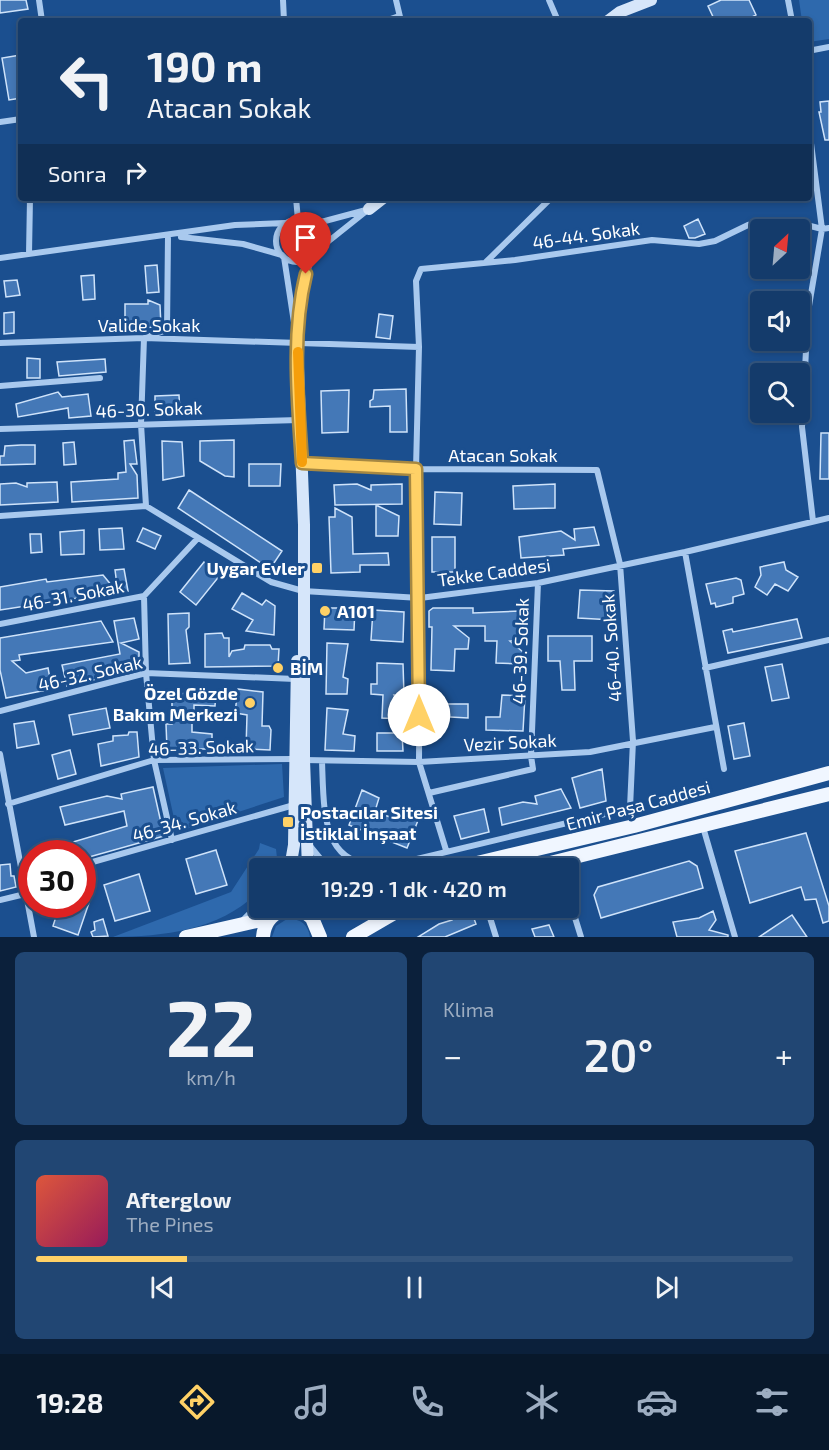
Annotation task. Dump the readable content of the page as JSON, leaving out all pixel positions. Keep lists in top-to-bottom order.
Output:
{
  "streets": {
    "main road": ["Emir Paşa Caddesi"],
    "street": [
      "46-44. Sokak",
      "Valide Sokak",
      "46-30. Sokak",
      "Atacan Sokak",
      "Tekke Caddesi",
      "46-31. Sokak",
      "46-40. Sokak",
      "46-39. Sokak",
      "46-32. Sokak",
      "Vezir Sokak",
      "46-33. Sokak",
      "46-34. Sokak"
    ]
  },
  "crossings": [
    ["46-44. Sokak", "Valide Sokak"],
    ["Atacan Sokak", "46-40. Sokak"],
    ["Tekke Caddesi", "46-31. Sokak"],
    ["Tekke Caddesi", "46-40. Sokak"],
    ["Tekke Caddesi", "46-39. Sokak"],
    ["46-40. Sokak", "Vezir Sokak"],
    ["46-40. Sokak", "Emir Paşa Caddesi"],
    ["46-39. Sokak", "Vezir Sokak"],
    ["Vezir Sokak", "46-33. Sokak"]
  ],
  "places": {
    "transit": ["Uygar Evler", "Postacılar Sitesi İstiklal İnşaat"],
    "other": ["A101", "BİM", "Özel Gözde Bakım Merkezi"]
  },
  "north": "top right",
  "page": {
    "turn": ["190 m", "Atacan Sokak"],
    "then": "Sonra",
    "limit": "30",
    "trip": "19:29 · 1 dk · 420 m",
    "tile": [
      ["22", "km/h"],
      "Klima"
    ],
    "heat": ["−", "20°", "+"],
    "song": ["Afterglow", "The Pines"],
    "tabs": "19:28"
  }
}
